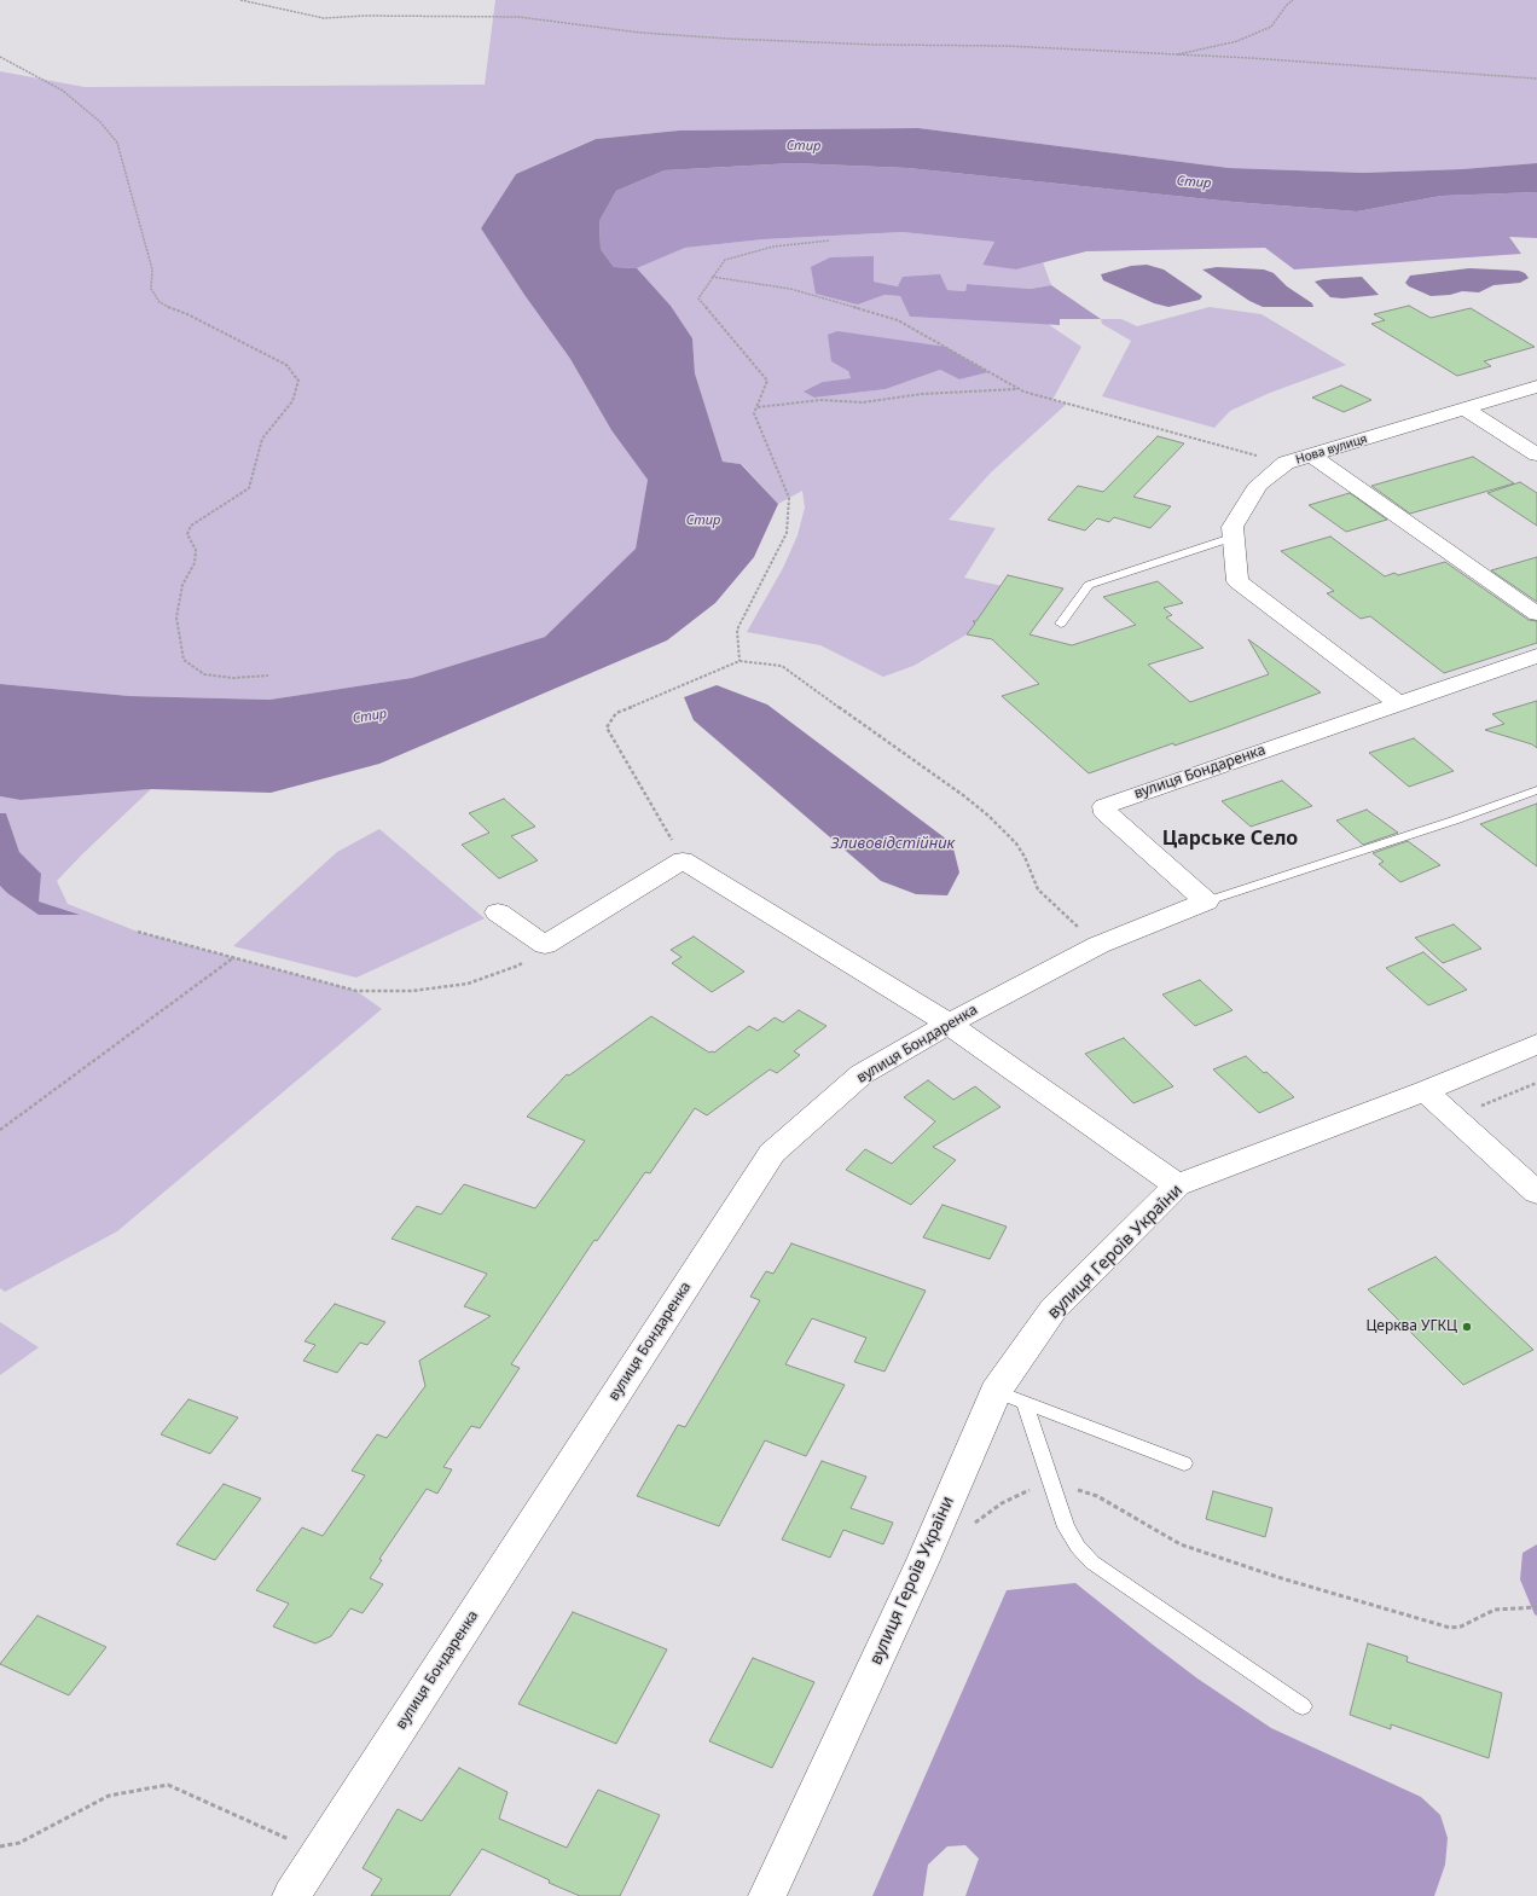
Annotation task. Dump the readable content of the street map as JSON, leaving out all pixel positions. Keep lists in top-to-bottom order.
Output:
{
  "streets": {
    "street": ["Нова вулиця", "вулиця Бондаренка", "вулиця Героїв України"]
  },
  "crossings": [
    ["Нова вулиця", "вулиця Бондаренка"]
  ],
  "districts": ["Царське Село"],
  "water": ["Стир", "Зливовідстійник"],
  "places": ["Церква УГКЦ"]
}
